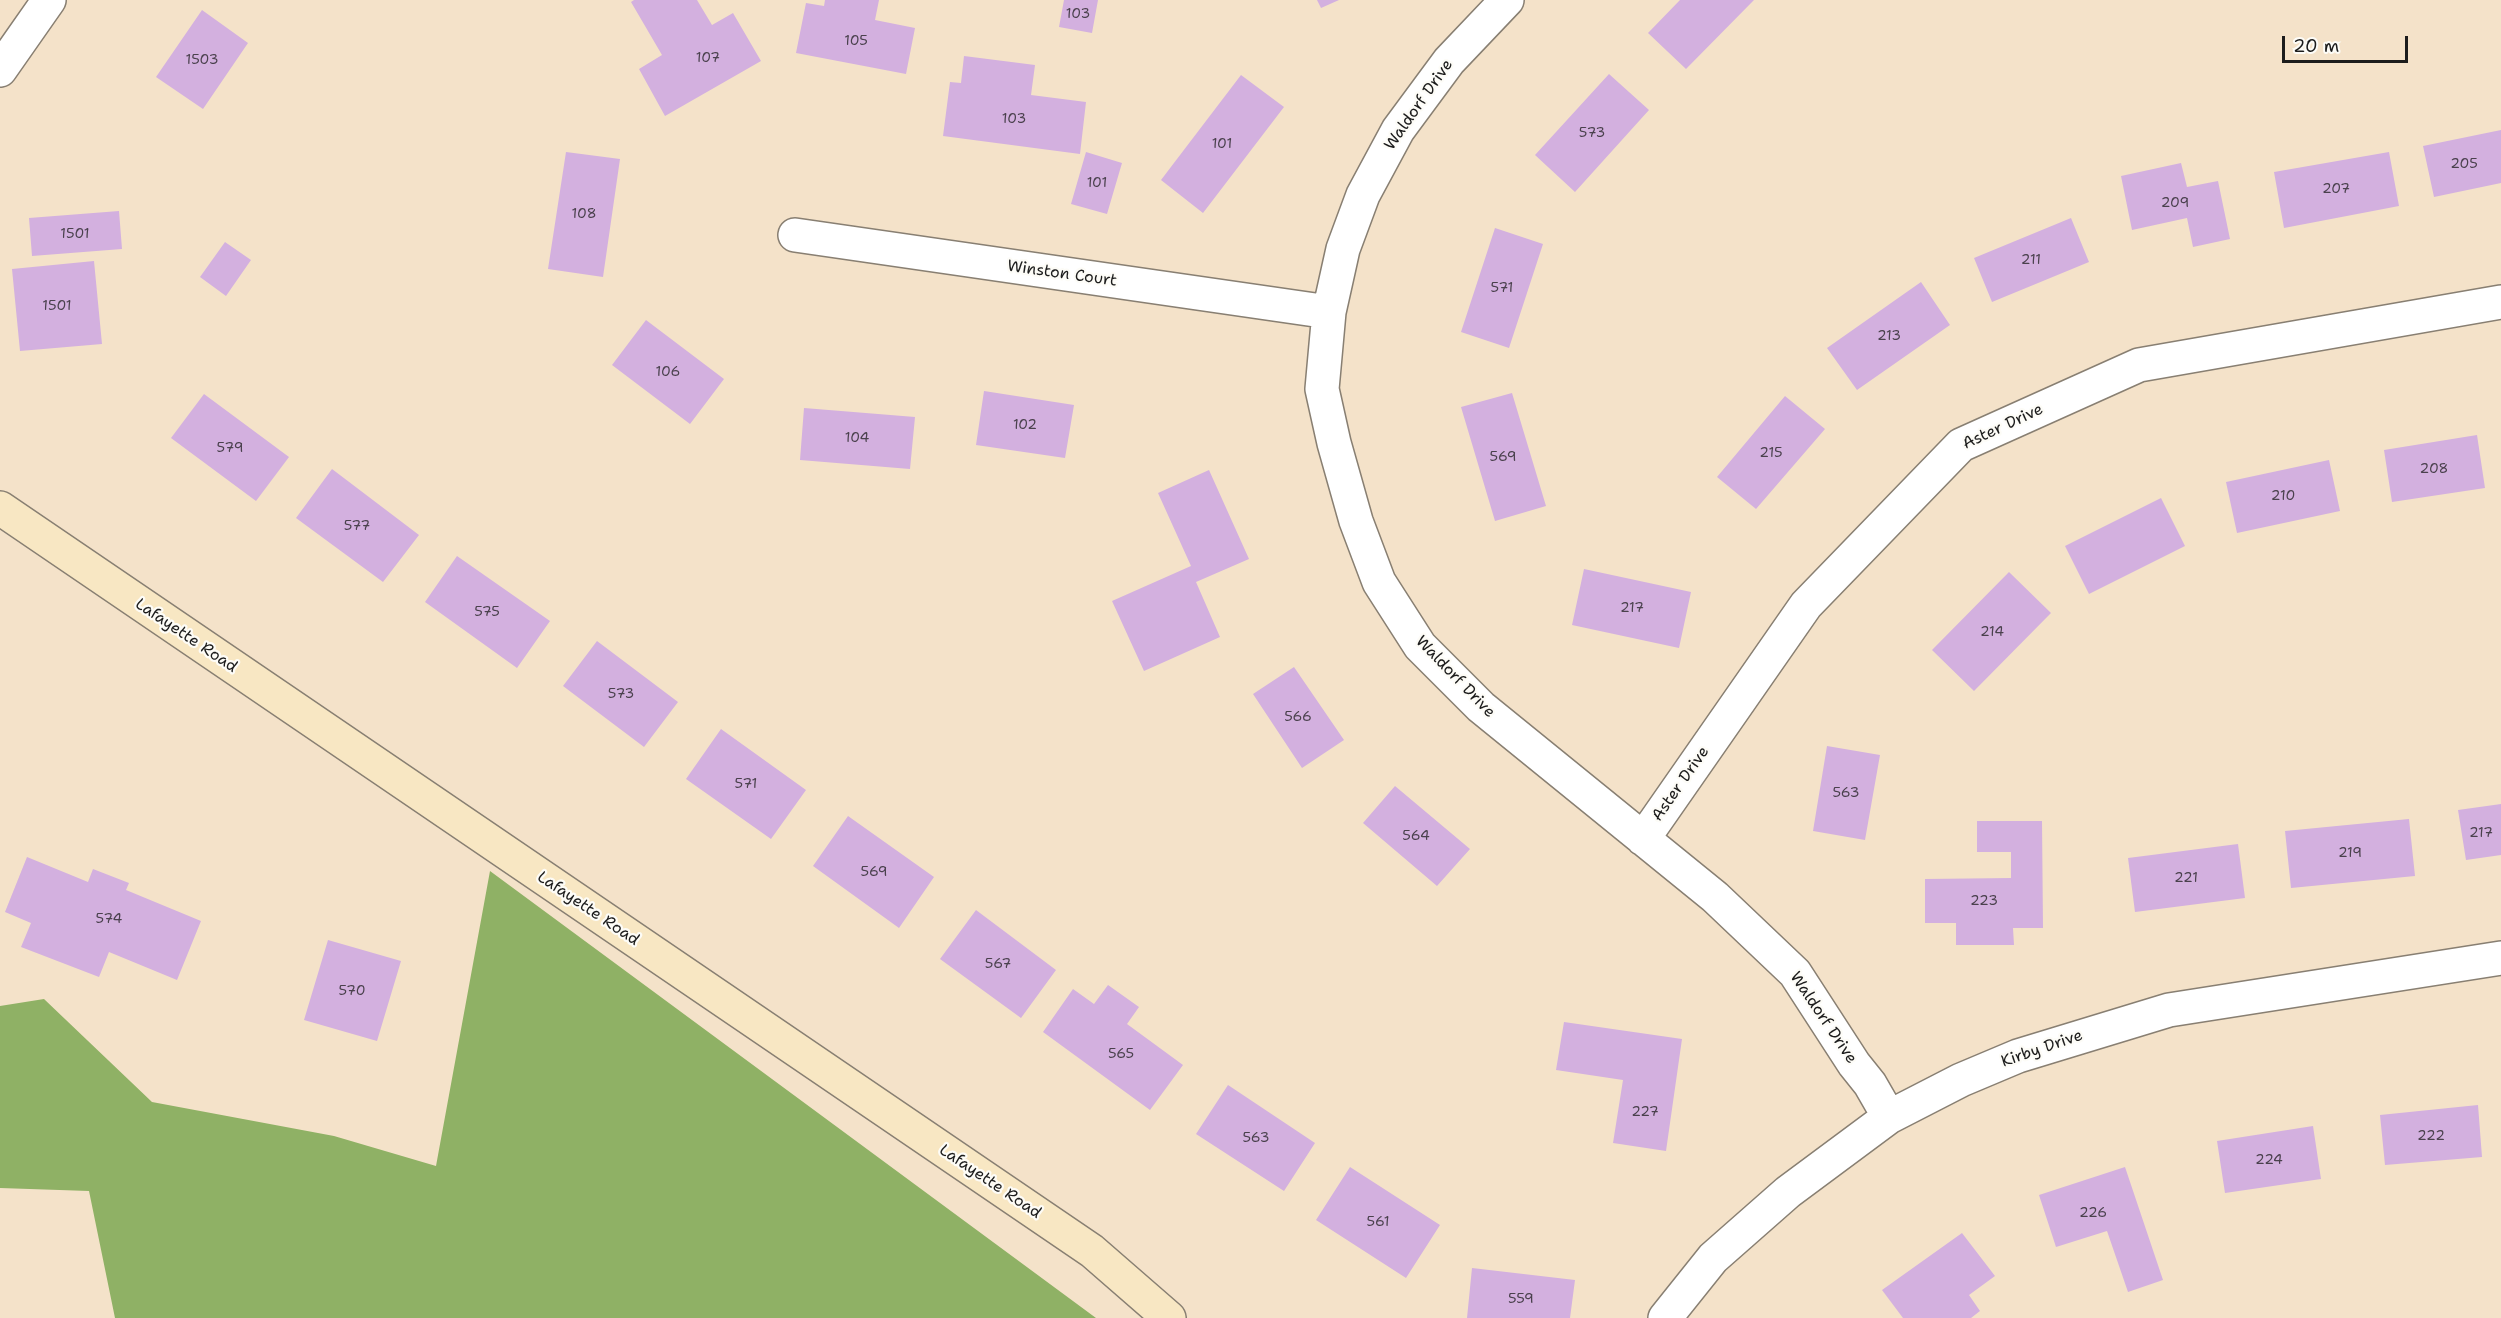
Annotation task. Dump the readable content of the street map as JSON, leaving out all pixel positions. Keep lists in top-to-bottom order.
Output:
{
  "streets": {
    "main road": ["Lafayette Road"],
    "street": [
      "Waldorf Drive",
      "Winston Court",
      "Aster Drive",
      "Kirby Drive"
    ]
  },
  "crossings": [
    ["Waldorf Drive", "Winston Court"],
    ["Waldorf Drive", "Aster Drive"],
    ["Waldorf Drive", "Kirby Drive"]
  ],
  "house_numbers": [
    "103",
    "105",
    "107",
    "1503",
    "103",
    "573",
    "101",
    "205",
    "101",
    "207",
    "209",
    "108",
    "1501",
    "211",
    "571",
    "1501",
    "213",
    "106",
    "102",
    "104",
    "579",
    "215",
    "569",
    "208",
    "210",
    "577",
    "217",
    "575",
    "214",
    "573",
    "566",
    "571",
    "563",
    "217",
    "564",
    "219",
    "569",
    "221",
    "223",
    "574",
    "567",
    "570",
    "565",
    "227",
    "222",
    "563",
    "224",
    "226",
    "561",
    "559"
  ],
  "scale_bar": "20 m"
}
